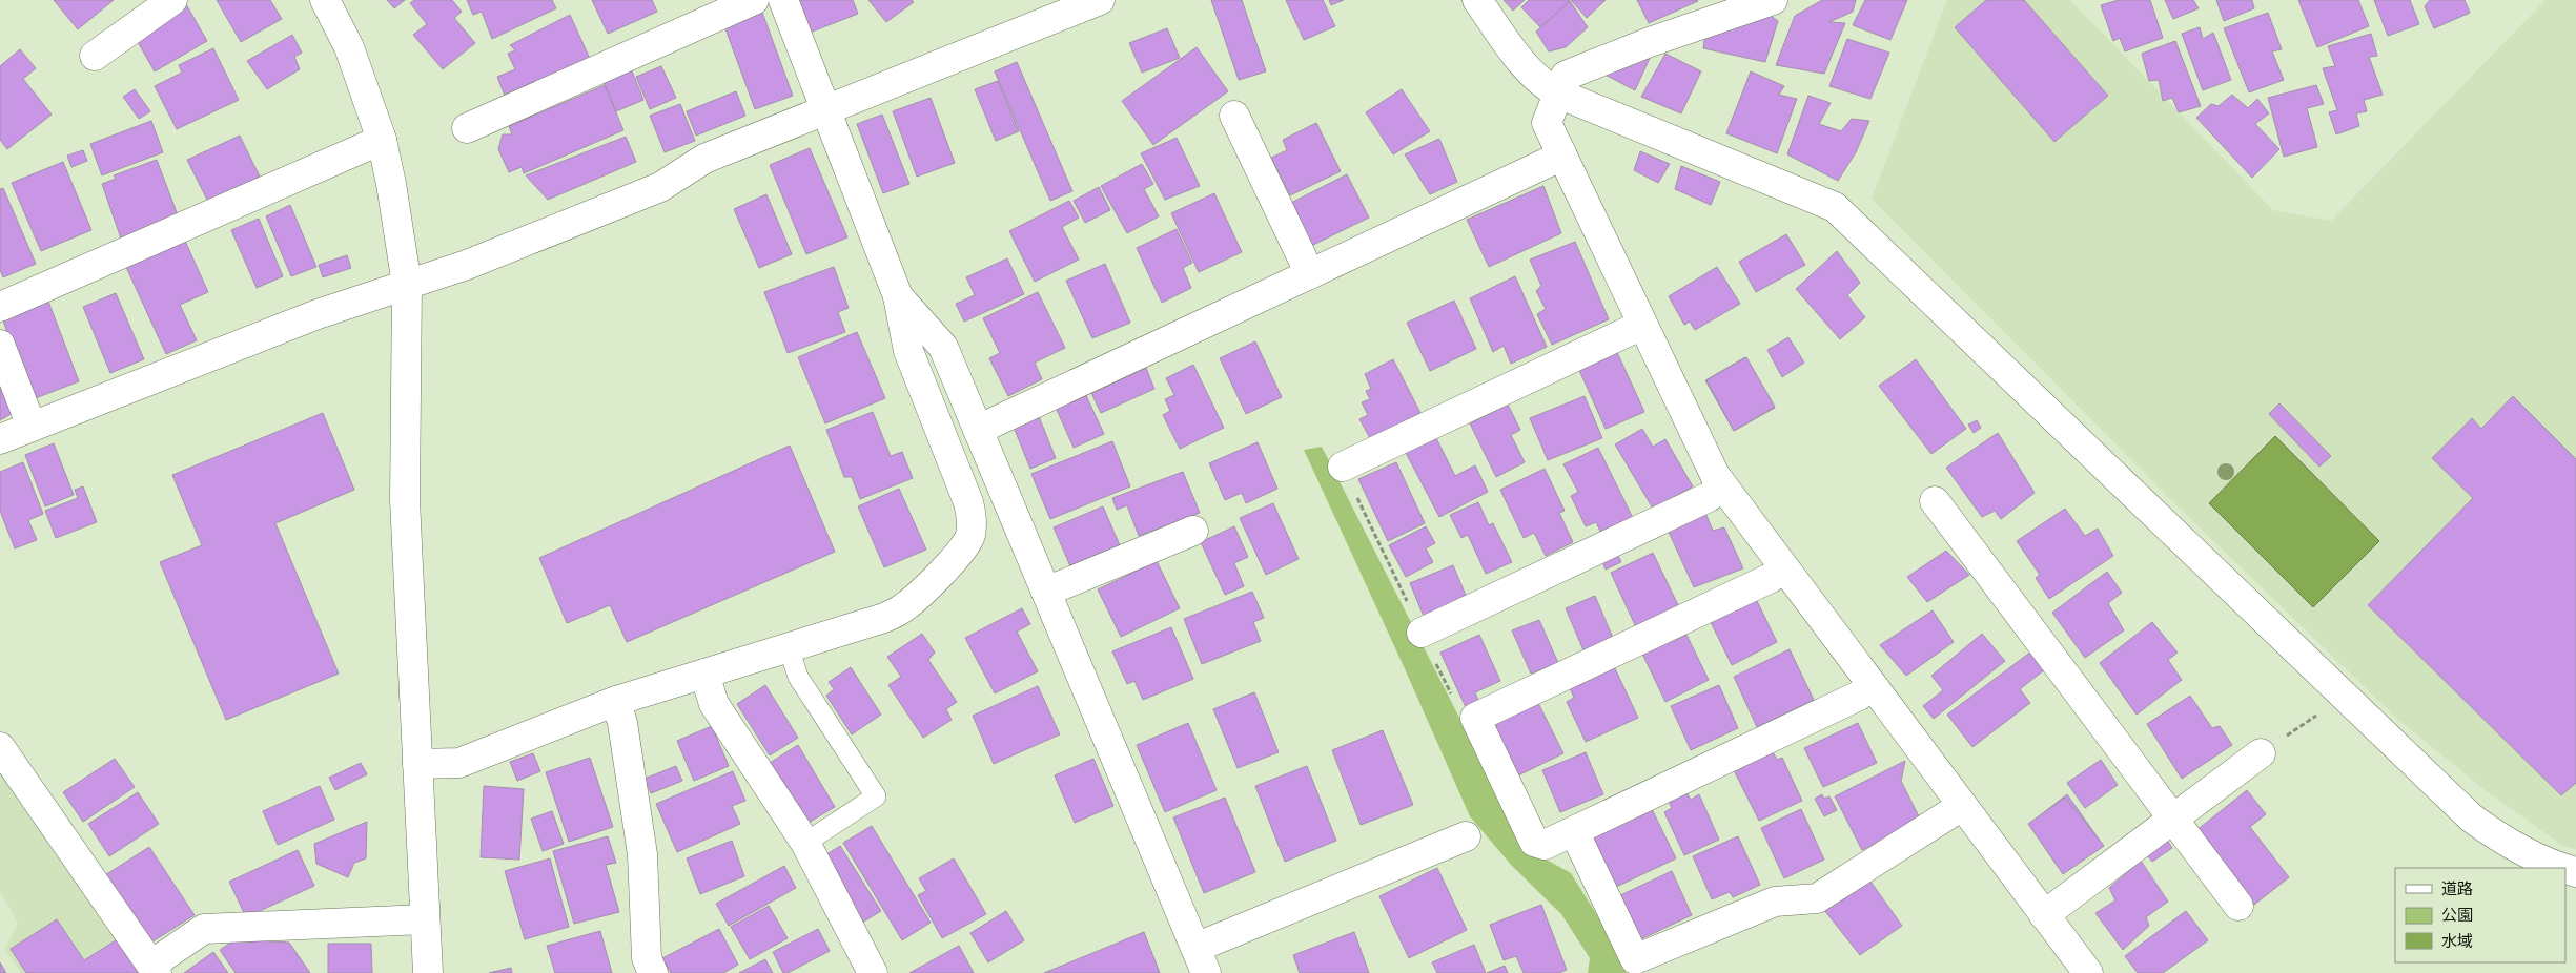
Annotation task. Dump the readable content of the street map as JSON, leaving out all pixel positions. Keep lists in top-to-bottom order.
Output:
{
  "legend": ["道路", "公園", "水域"]
}
